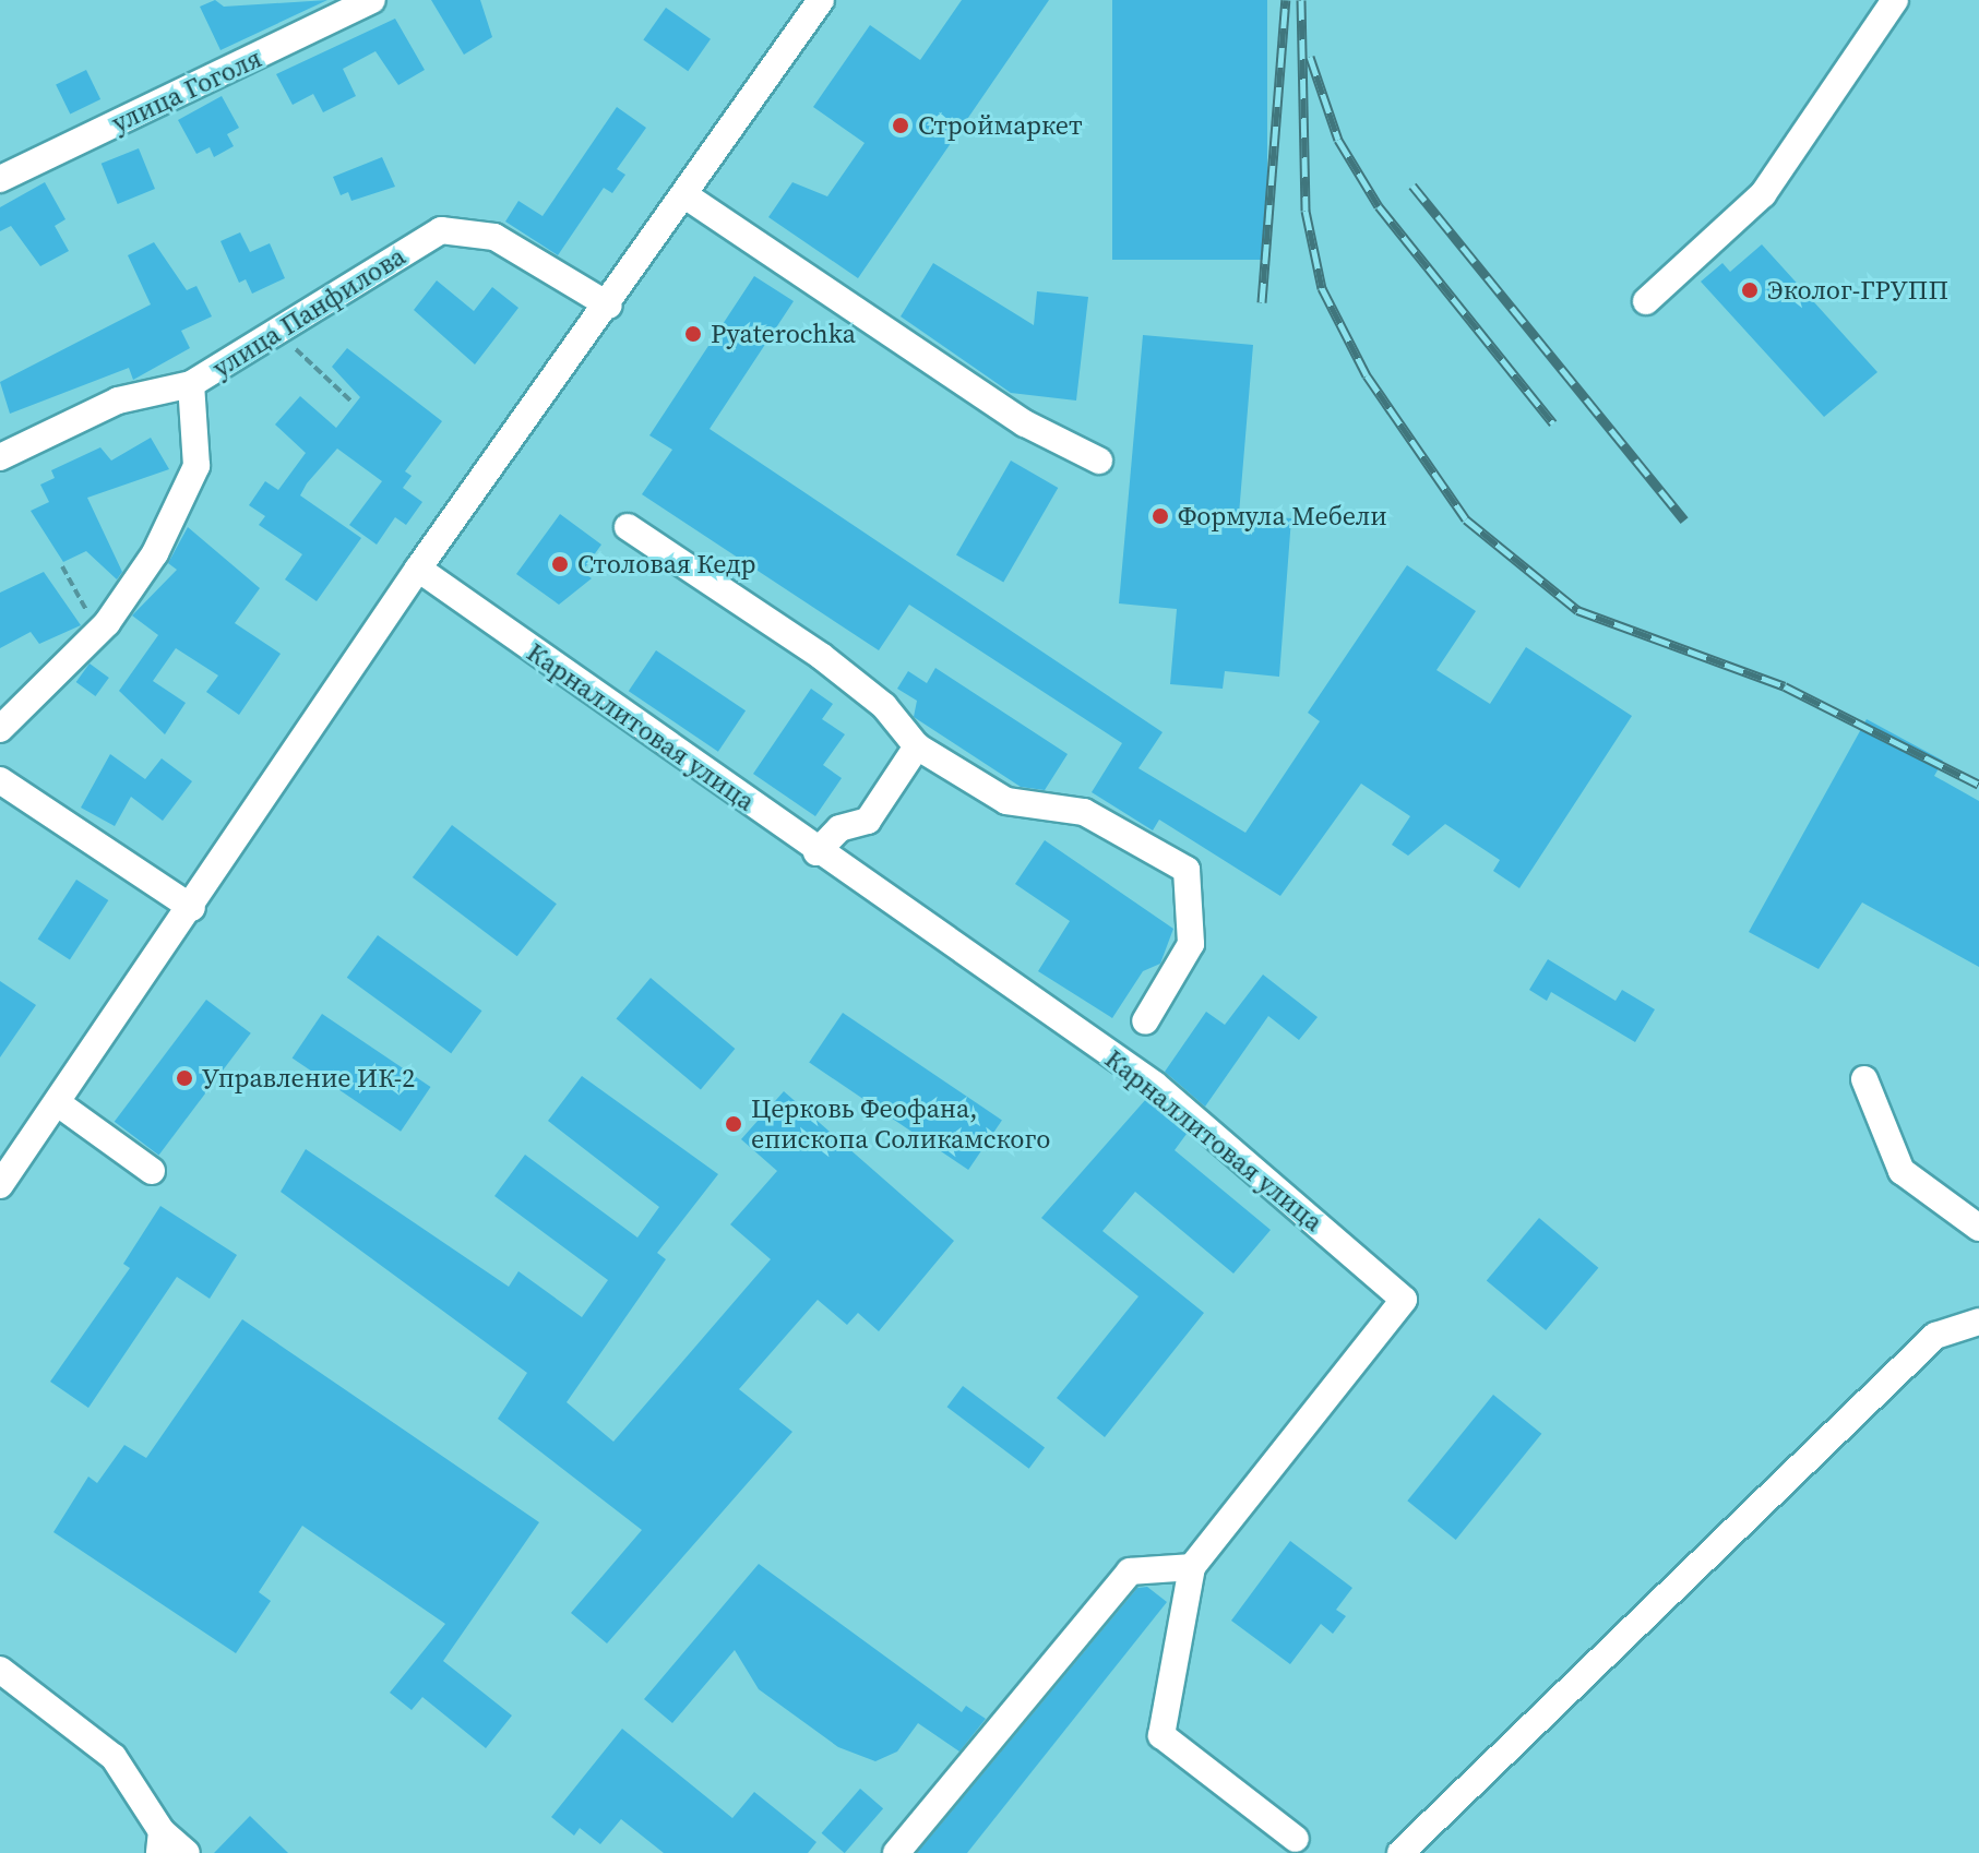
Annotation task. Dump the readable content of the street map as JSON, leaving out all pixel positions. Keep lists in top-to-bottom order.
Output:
{
  "streets": {
    "street": ["улица Гоголя", "улица Панфилова", "Карналлитовая улица"]
  },
  "places": [
    "Строймаркет",
    "Эколог-ГРУПП",
    "Pyaterochka",
    "Формула Мебели",
    "Столовая Кедр",
    "Управление ИК-2",
    "Церковь Феофана, епископа Соликамского"
  ]
}
